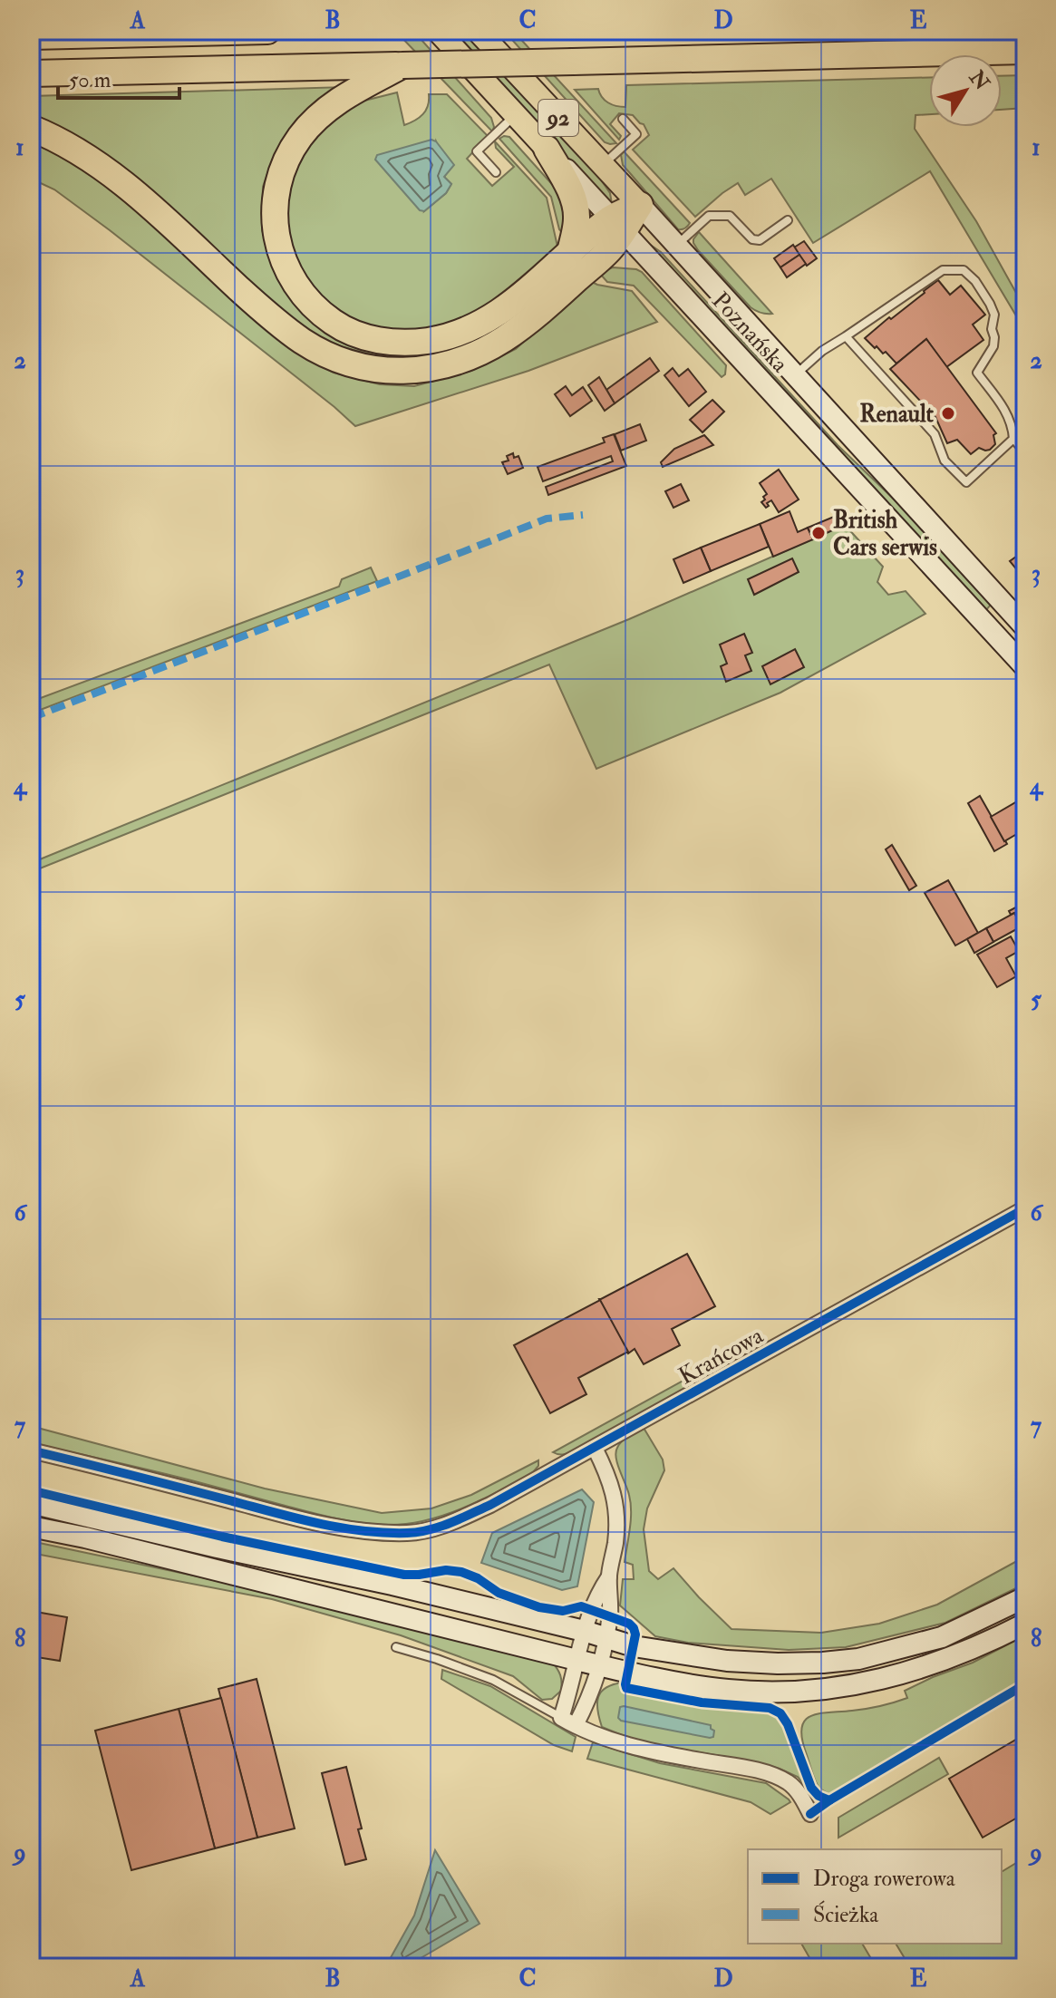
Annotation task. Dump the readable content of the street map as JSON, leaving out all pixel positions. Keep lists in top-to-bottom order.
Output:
{
  "streets": {
    "main road": ["92", "Poznańska"],
    "street": ["Krańcowa"]
  },
  "places": ["Renault", "British Cars serwis"],
  "legend": ["Droga rowerowa", "Ścieżka"],
  "scale_bar": "50 m",
  "north": "top right",
  "grid": {
    "columns": [
      "A",
      "B",
      "C",
      "D",
      "E"
    ],
    "rows": [
      "1",
      "2",
      "3",
      "4",
      "5",
      "6",
      "7",
      "8",
      "9"
    ]
  }
}
